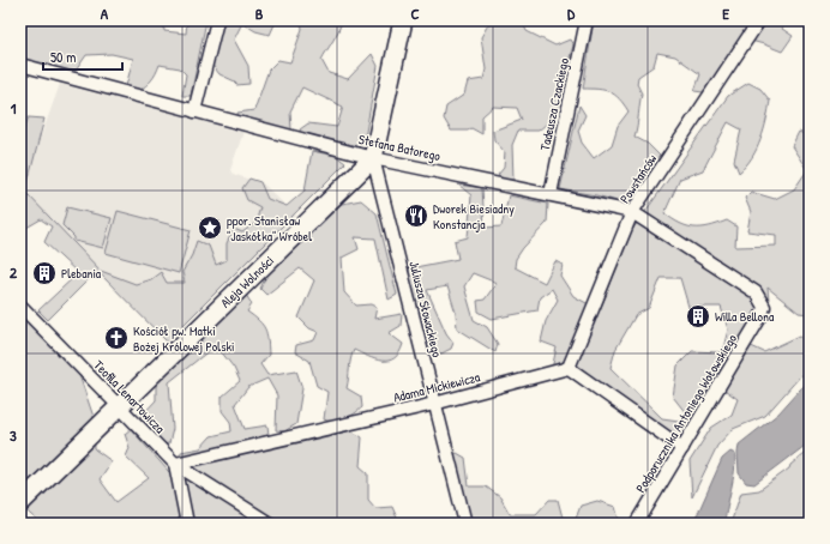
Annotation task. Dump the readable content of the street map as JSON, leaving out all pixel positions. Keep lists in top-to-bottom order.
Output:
{
  "streets": {
    "street": [
      "Tadeusza Czackiego",
      "Stefana Batorego",
      "Powstańców",
      "Aleja Wolności",
      "Juliusza Słowackiego",
      "Adama Mickiewicza",
      "Teofila Lenartowicza",
      "Podporucznika Antoniego Wołowskiego"
    ]
  },
  "crossings": [
    ["Tadeusza Czackiego", "Stefana Batorego"],
    ["Stefana Batorego", "Powstańców"],
    ["Stefana Batorego", "Aleja Wolności"],
    ["Stefana Batorego", "Juliusza Słowackiego"],
    ["Stefana Batorego", "Podporucznika Antoniego Wołowskiego"],
    ["Powstańców", "Adama Mickiewicza"],
    ["Aleja Wolności", "Juliusza Słowackiego"],
    ["Aleja Wolności", "Teofila Lenartowicza"],
    ["Juliusza Słowackiego", "Adama Mickiewicza"],
    ["Adama Mickiewicza", "Teofila Lenartowicza"]
  ],
  "places": {
    "restaurant": ["Dworek Biesiadny Konstancja"],
    "place": ["ppor. Stanisław \"Jaskółka\" Wróbel"],
    "building": ["Plebania", "Willa Bellona"],
    "church": ["Kościół pw. Matki Bożej Królowej Polski"]
  },
  "scale_bar": "50 m",
  "grid": {
    "columns": [
      "A",
      "B",
      "C",
      "D",
      "E"
    ],
    "rows": ["1", "2", "3"]
  }
}
